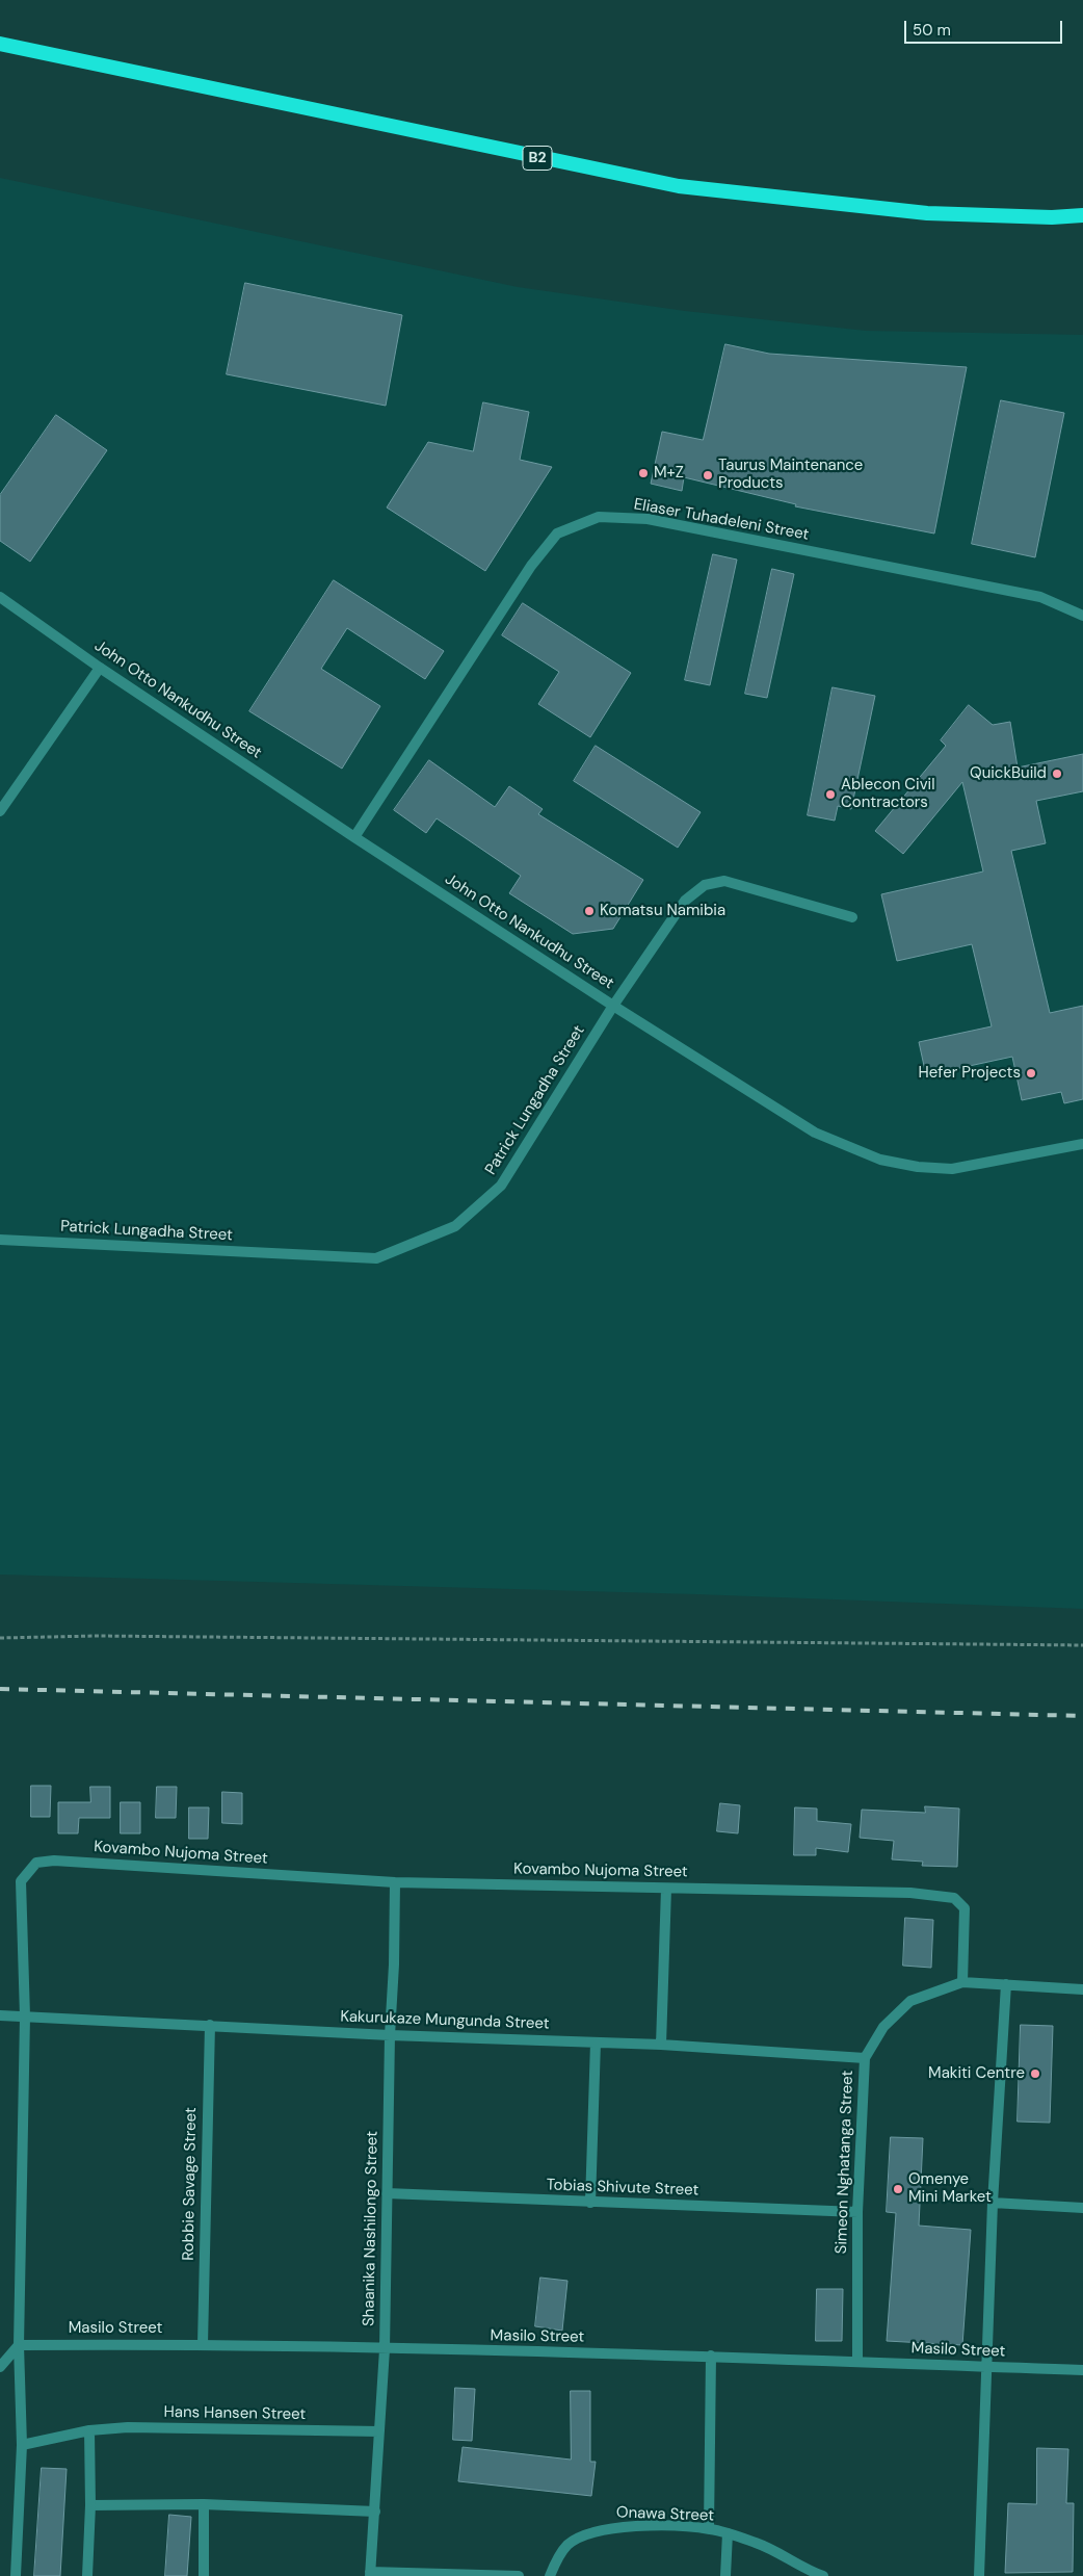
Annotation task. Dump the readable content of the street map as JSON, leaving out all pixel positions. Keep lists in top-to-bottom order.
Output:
{
  "streets": {
    "highway": ["B2"],
    "street": [
      "Eliaser Tuhadeleni Street",
      "John Otto Nankudhu Street",
      "Patrick Lungadha Street",
      "Kovambo Nujoma Street",
      "Kakurukaze Mungunda Street",
      "Simeon Nghatanga Street",
      "Robbie Savage Street",
      "Tobias Shivute Street",
      "Shaanika Nashilongo Street",
      "Masilo Street",
      "Hans Hansen Street",
      "Onawa Street"
    ]
  },
  "crossings": [
    ["Eliaser Tuhadeleni Street", "John Otto Nankudhu Street"],
    ["John Otto Nankudhu Street", "Patrick Lungadha Street"],
    ["Kovambo Nujoma Street", "Kakurukaze Mungunda Street"],
    ["Kovambo Nujoma Street", "Simeon Nghatanga Street"],
    ["Kovambo Nujoma Street", "Shaanika Nashilongo Street"],
    ["Kovambo Nujoma Street", "Masilo Street"],
    ["Kovambo Nujoma Street", "Hans Hansen Street"],
    ["Kakurukaze Mungunda Street", "Simeon Nghatanga Street"],
    ["Kakurukaze Mungunda Street", "Robbie Savage Street"],
    ["Kakurukaze Mungunda Street", "Shaanika Nashilongo Street"],
    ["Simeon Nghatanga Street", "Tobias Shivute Street"],
    ["Simeon Nghatanga Street", "Masilo Street"],
    ["Robbie Savage Street", "Masilo Street"],
    ["Tobias Shivute Street", "Shaanika Nashilongo Street"],
    ["Shaanika Nashilongo Street", "Masilo Street"],
    ["Shaanika Nashilongo Street", "Hans Hansen Street"]
  ],
  "places": [
    "M+Z",
    "Taurus Maintenance Products",
    "QuickBuild",
    "Ablecon Civil Contractors",
    "Komatsu Namibia",
    "Hefer Projects",
    "Makiti Centre",
    "Omenye Mini Market"
  ],
  "scale_bar": "50 m"
}
